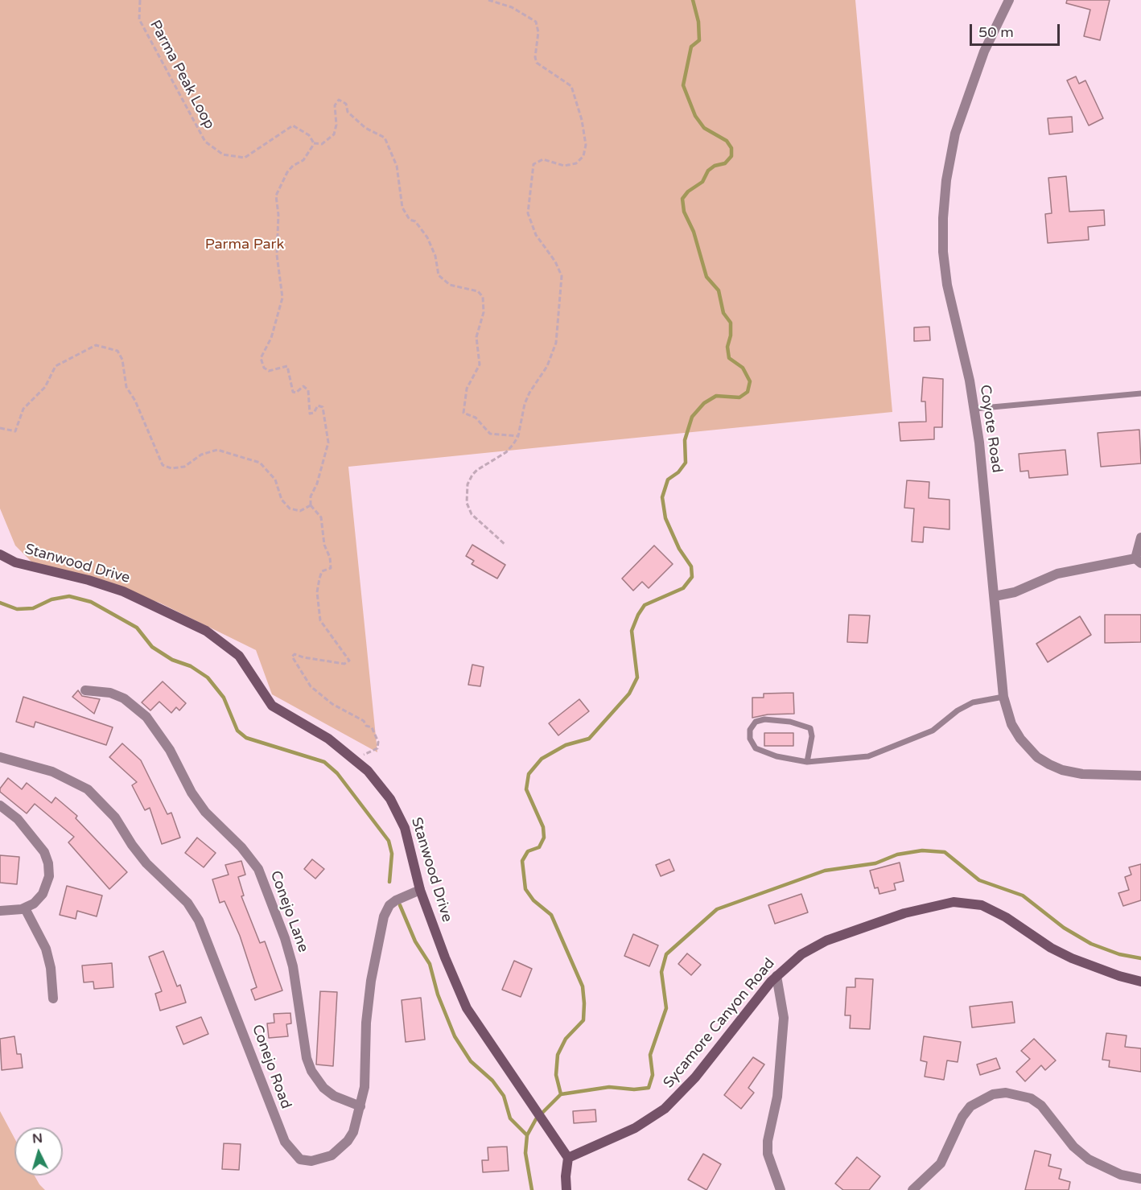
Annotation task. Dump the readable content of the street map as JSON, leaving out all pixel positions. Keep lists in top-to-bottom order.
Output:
{
  "streets": {
    "main road": ["Stanwood Drive", "Sycamore Canyon Road"],
    "street": ["Coyote Road", "Conejo Lane", "Conejo Road"],
    "path": ["Parma Peak Loop"]
  },
  "crossings": [
    ["Stanwood Drive", "Sycamore Canyon Road"],
    ["Stanwood Drive", "Conejo Road"],
    ["Conejo Lane", "Conejo Road"]
  ],
  "parks": ["Parma Park"],
  "scale_bar": "50 m",
  "north": "top"
}
